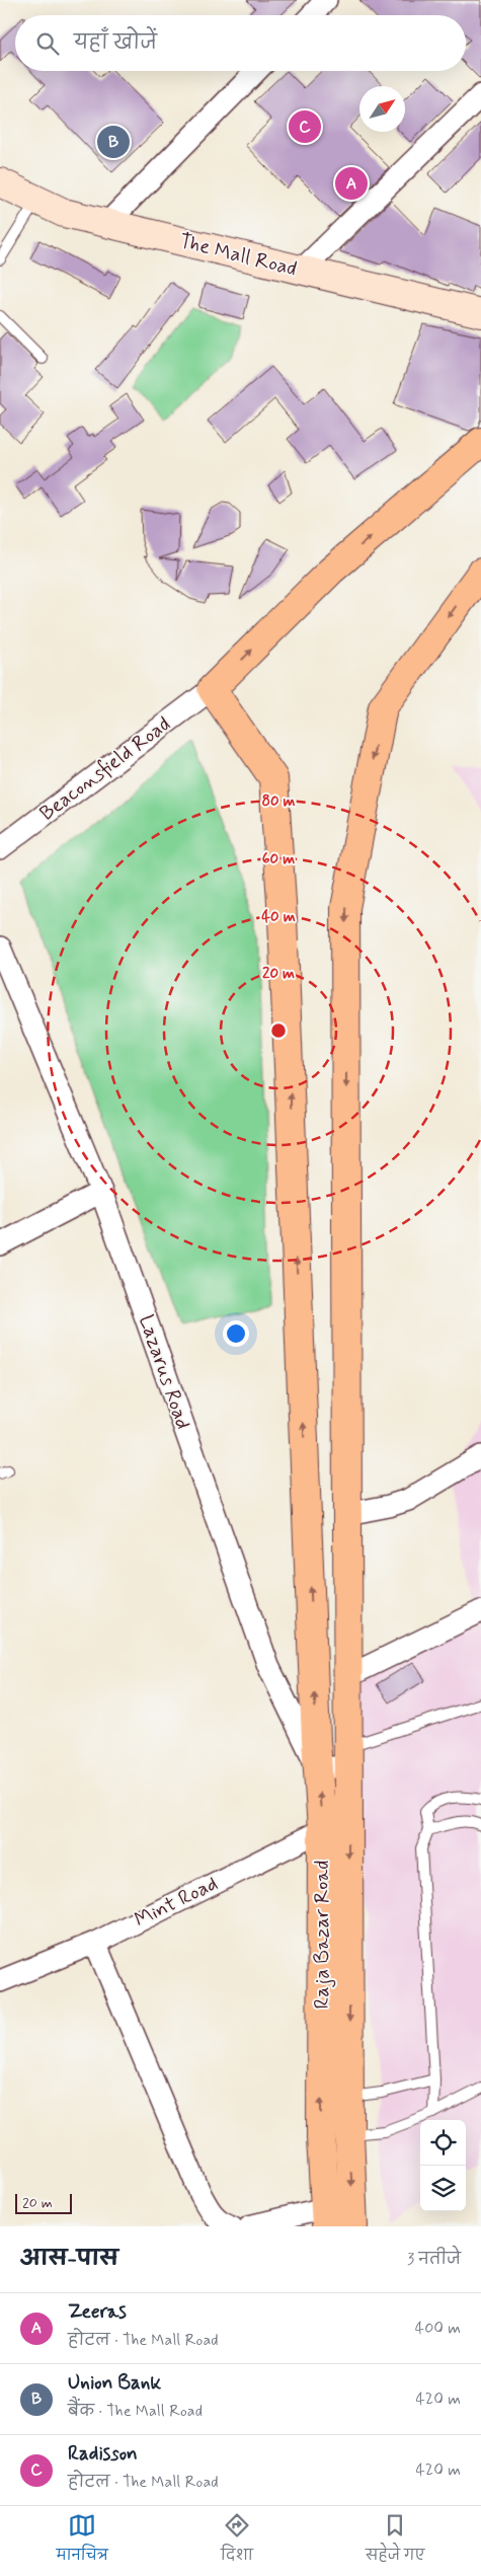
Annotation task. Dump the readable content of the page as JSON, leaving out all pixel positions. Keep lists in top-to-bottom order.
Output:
{
  "streets": {
    "main road": ["Raja Bazar Road"],
    "street": [
      "The Mall Road",
      "Beaconsfield Road",
      "Lazarus Road",
      "Mint Road"
    ]
  },
  "crossings": [
    ["Beaconsfield Road", "Raja Bazar Road"],
    ["Lazarus Road", "Raja Bazar Road"],
    ["Mint Road", "Raja Bazar Road"]
  ],
  "scale_bar": "20 m",
  "north": "top right",
  "page": {
    "search": "यहाँ खोजें",
    "pins": ["C", "B", "A"],
    "scale": "20 m",
    "heading": ["आस-पास", "3 नतीजे"],
    "list": [
      {
        "mark": "A",
        "name": "Zeeras",
        "note": "होटल · The Mall Road",
        "value": "400 m"
      },
      {
        "mark": "B",
        "name": "Union Bank",
        "note": "बैंक · The Mall Road",
        "value": "420 m"
      },
      {
        "mark": "C",
        "name": "Radisson",
        "note": "होटल · The Mall Road",
        "value": "420 m"
      }
    ],
    "nav": ["मानचित्र", "दिशा", "सहेजे गए"]
  },
  "rings": [
    "80 m",
    "60 m",
    "40 m",
    "20 m"
  ]
}
